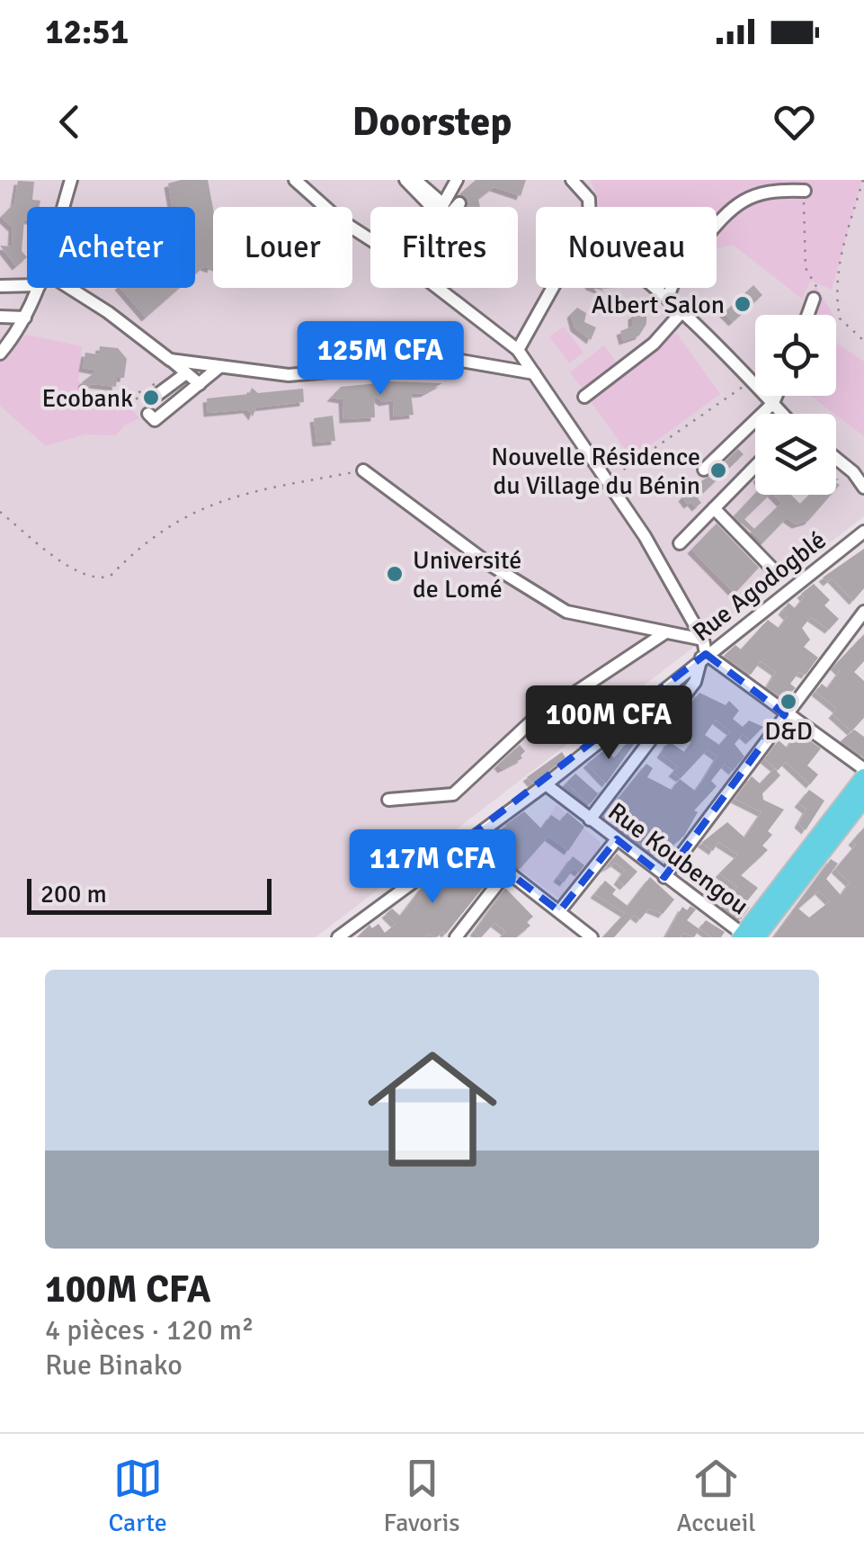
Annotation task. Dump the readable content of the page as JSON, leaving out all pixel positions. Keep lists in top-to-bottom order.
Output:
{
  "streets": {
    "street": ["Rue Agodogblé", "Rue Koubengou"]
  },
  "crossings": [
    ["Rue Agodogblé", "Rue Koubengou"]
  ],
  "places": [
    "Albert Salon",
    "Ecobank",
    "Nouvelle Résidence du Village du Bénin",
    "Université de Lomé",
    "D&D"
  ],
  "scale_bar": "200 m",
  "page": {
    "status": "12:51",
    "header": "Doorstep",
    "chip": [
      "Acheter",
      "Louer",
      "Filtres",
      "Nouveau"
    ],
    "price": ["125M CFA", "100M CFA", "117M CFA"],
    "scale": "200 m",
    "list": [
      {
        "name": "100M CFA",
        "note": "4 pièces · 120 m² · Rue Binako"
      }
    ],
    "tabs": ["Carte", "Favoris", "Accueil"]
  }
}
